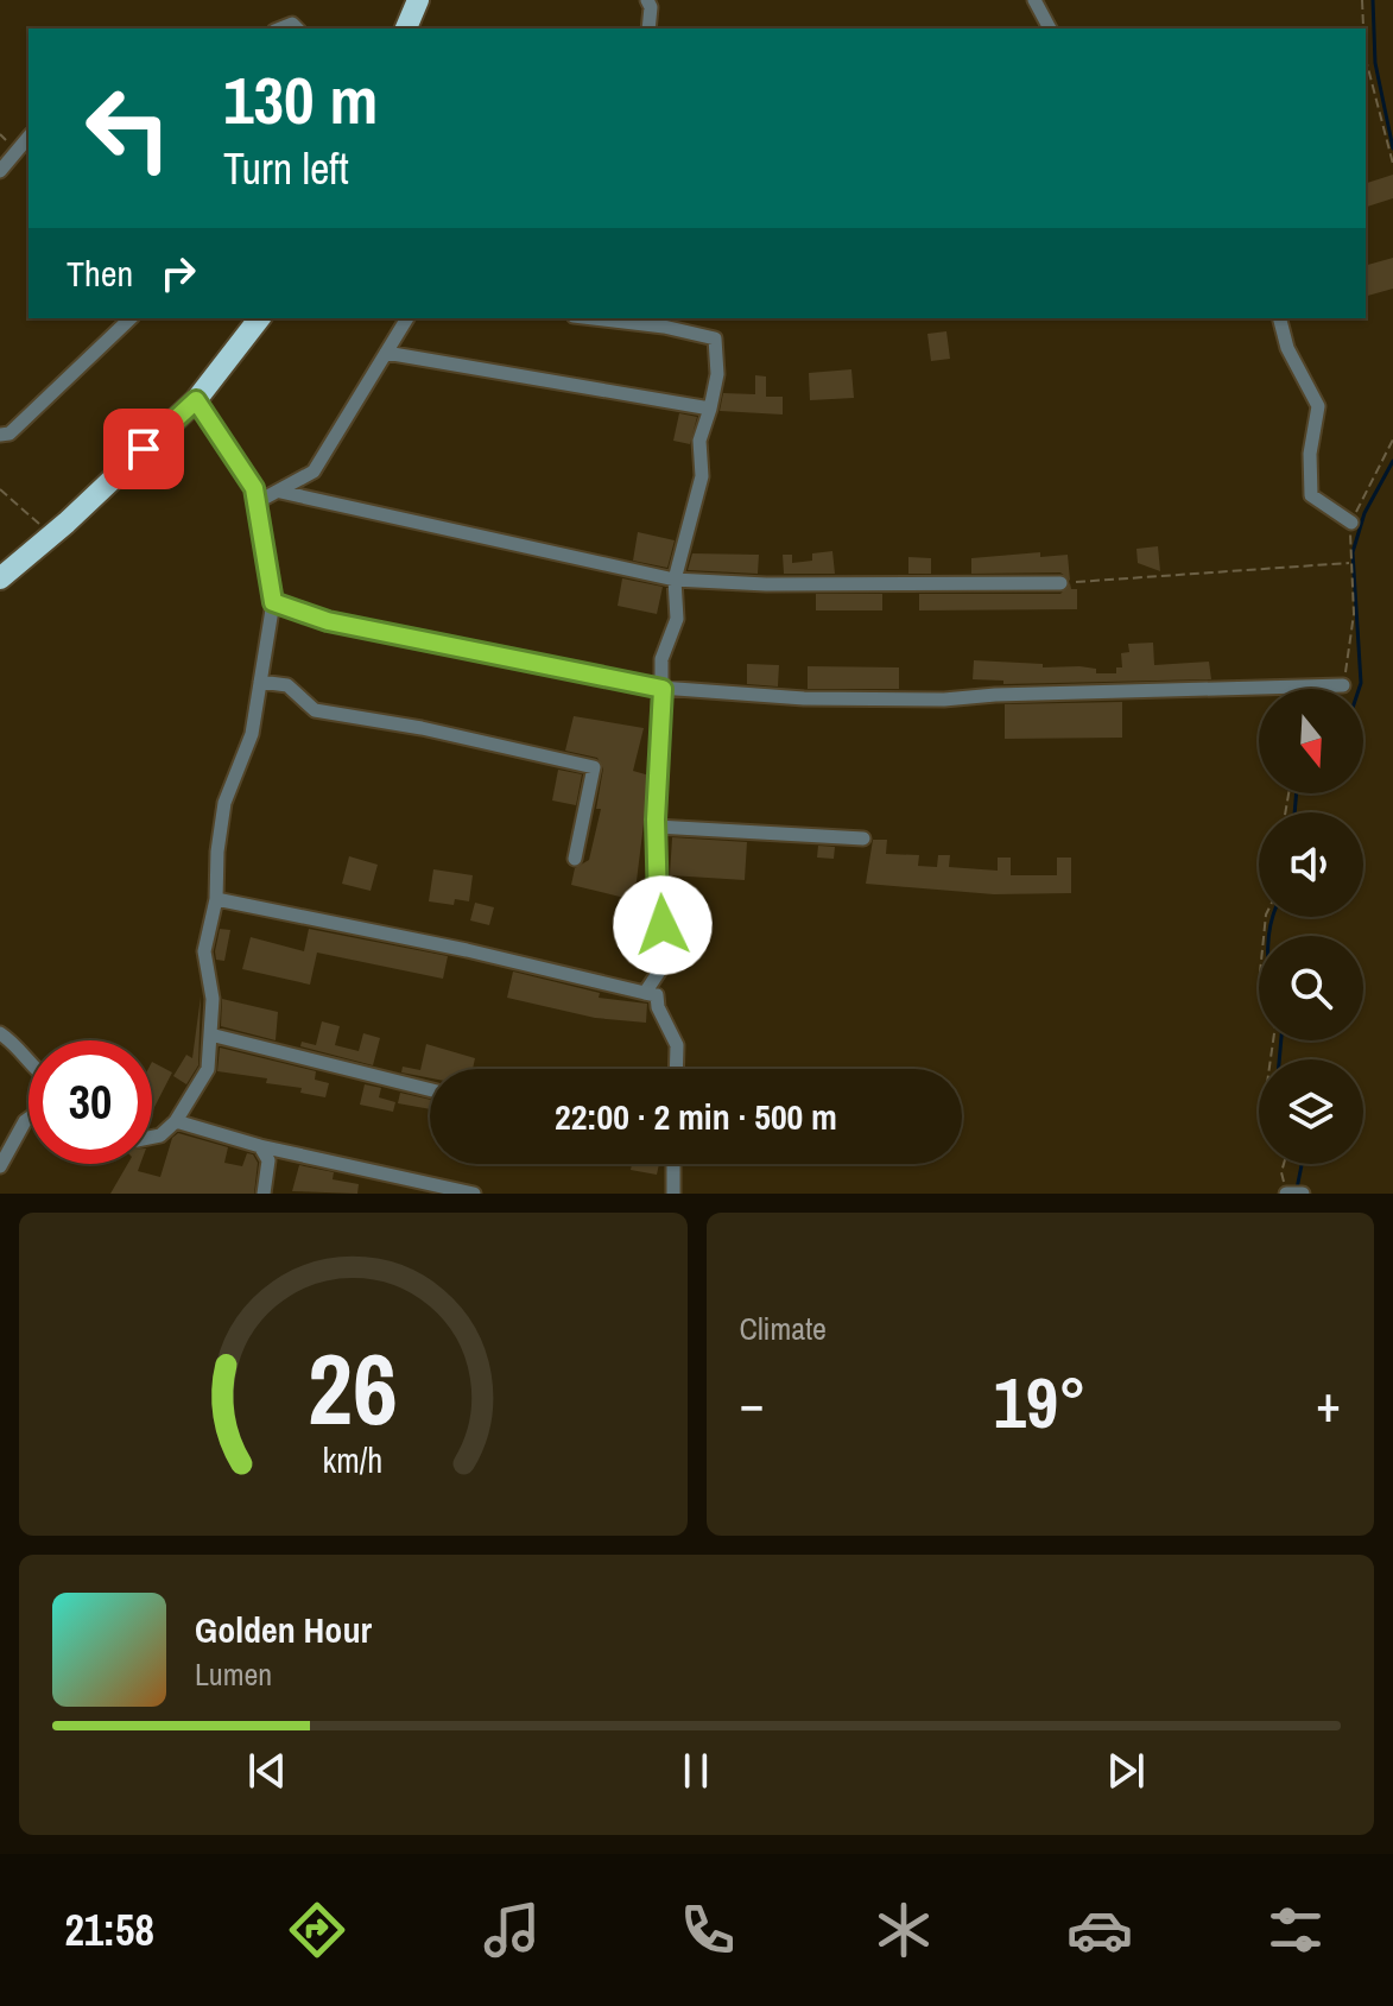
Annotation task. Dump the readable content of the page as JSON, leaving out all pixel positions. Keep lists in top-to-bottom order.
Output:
{
  "north": "bottom",
  "page": {
    "turn": ["130 m", "Turn left"],
    "then": "Then",
    "limit": "30",
    "trip": "22:00 · 2 min · 500 m",
    "tile": "Climate",
    "heat": ["−", "19°", "+"],
    "song": ["Golden Hour", "Lumen"],
    "tabs": "21:58",
    "gauge": ["26", "km/h"]
  }
}
